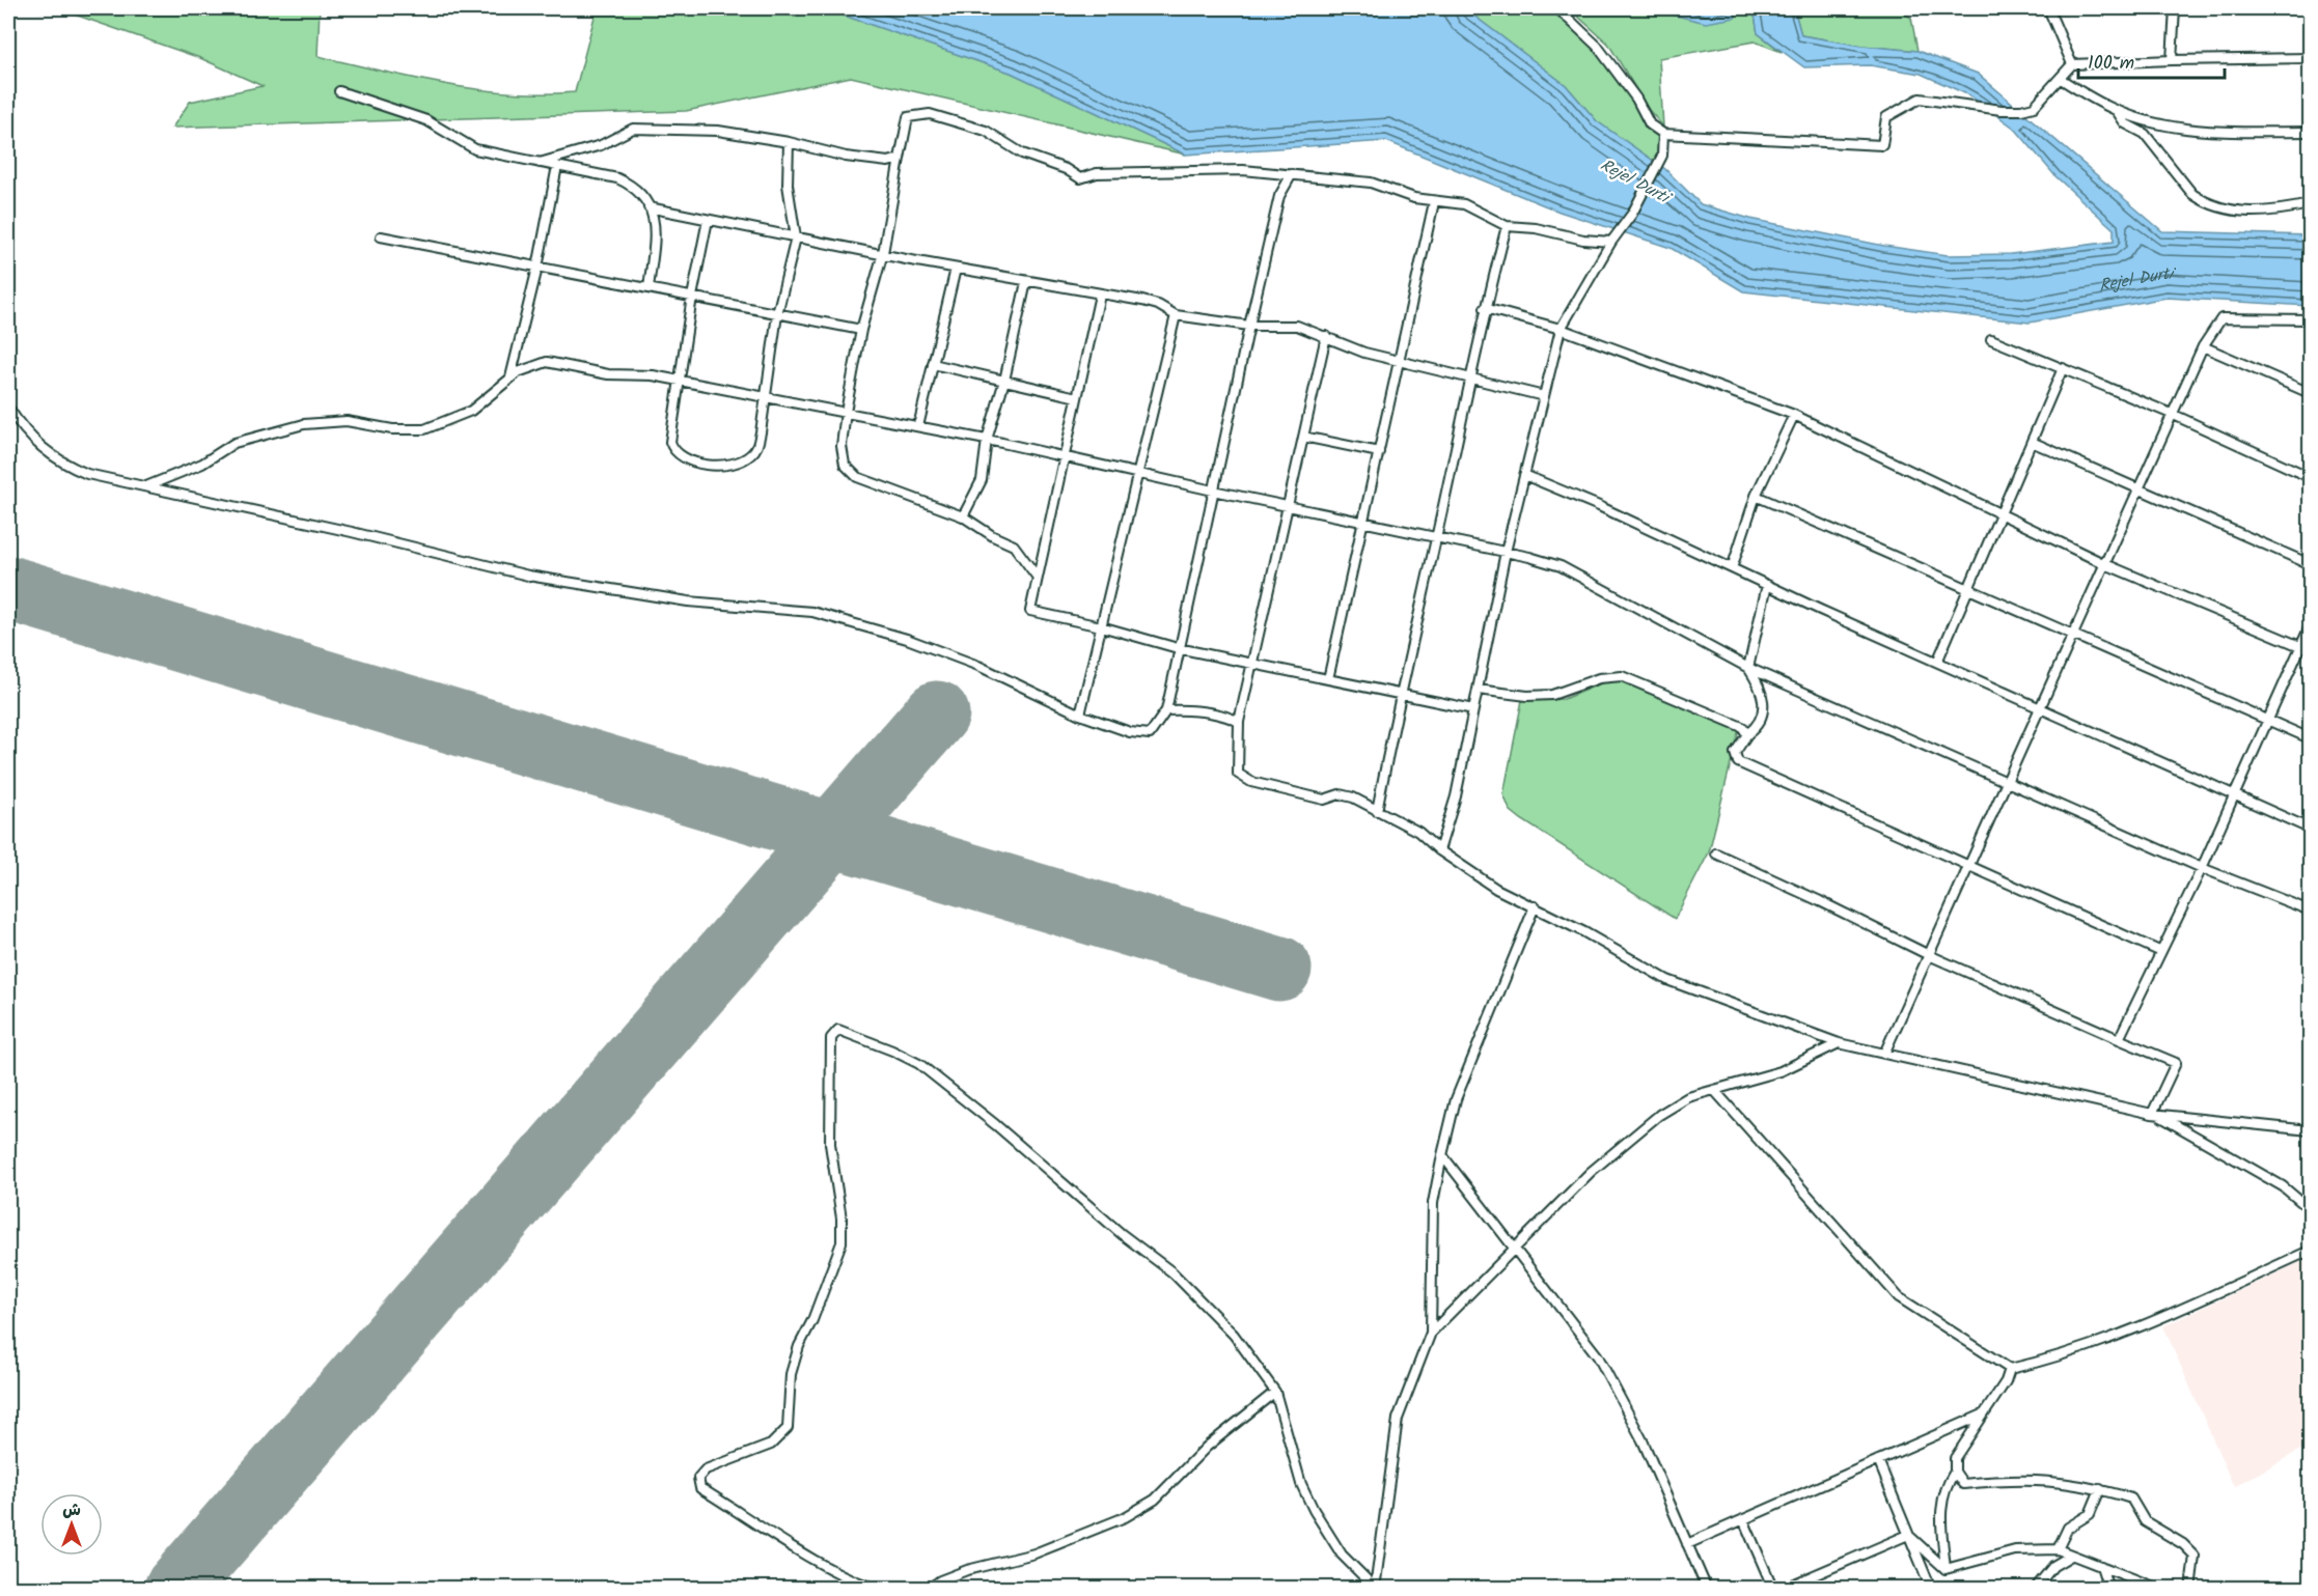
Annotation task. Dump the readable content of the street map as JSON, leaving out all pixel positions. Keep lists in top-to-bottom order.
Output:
{
  "water": ["Rejel Durti"],
  "scale_bar": "100 m",
  "north": "top"
}
